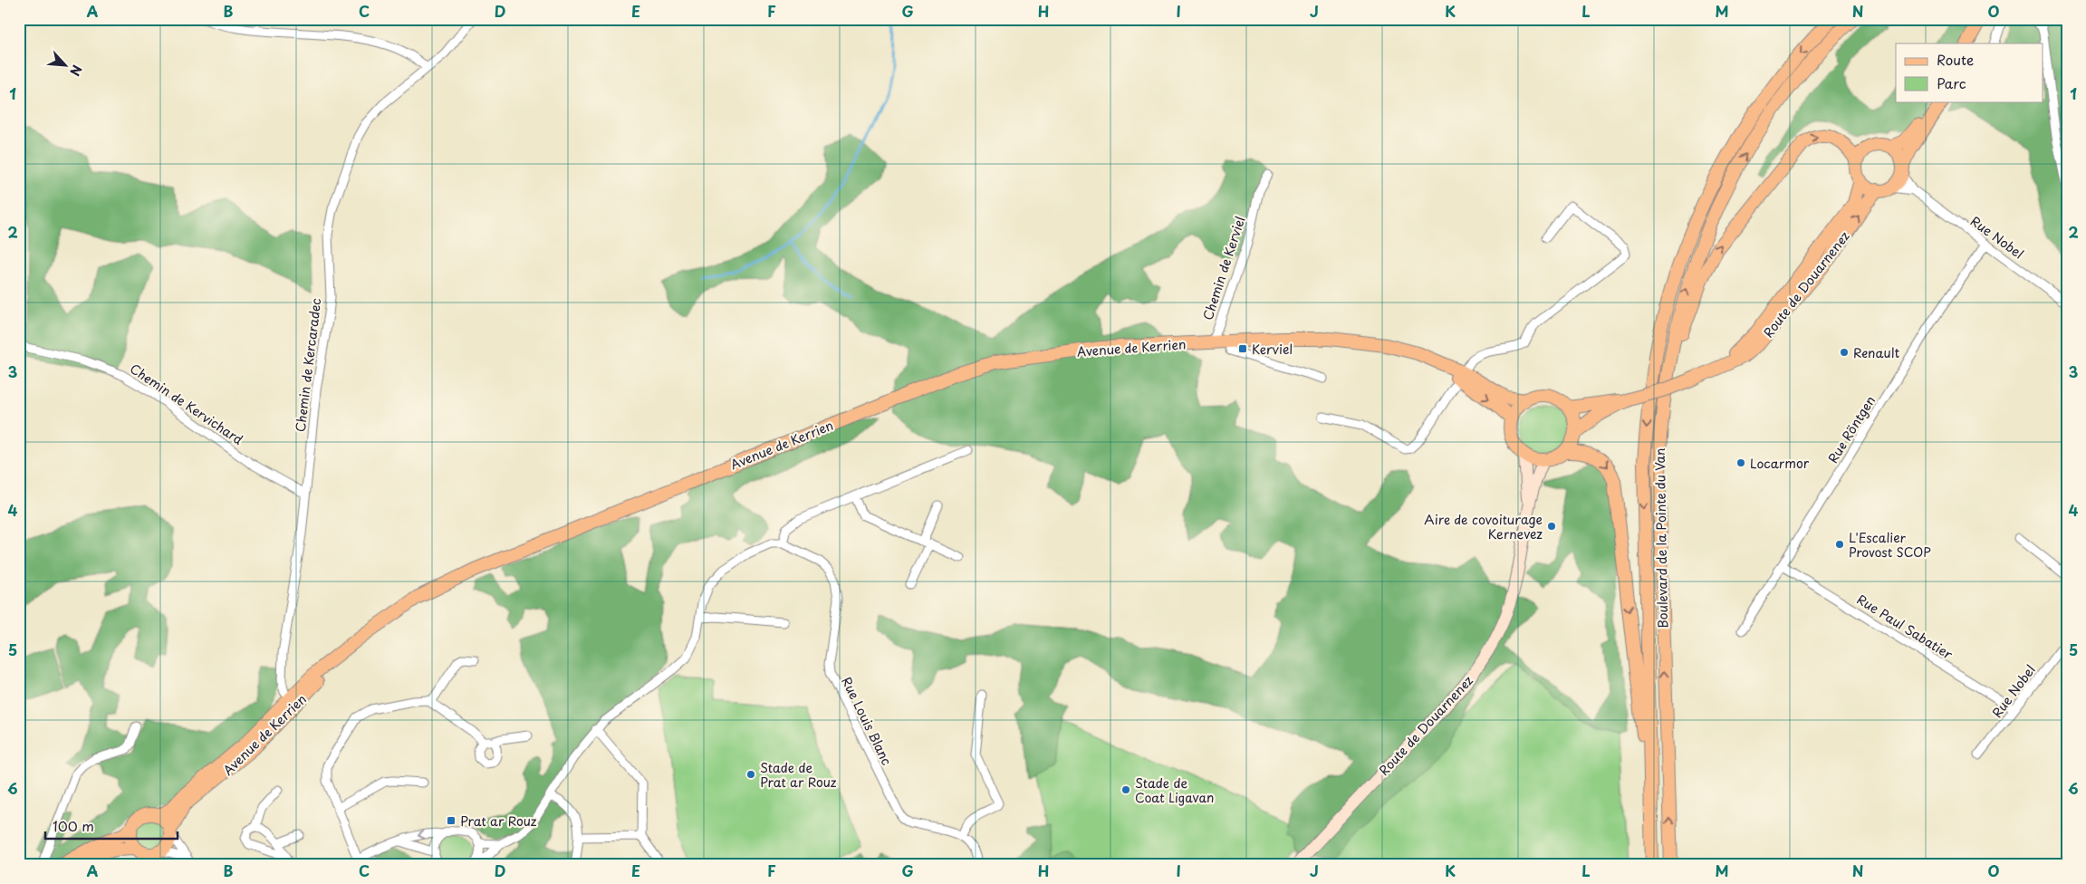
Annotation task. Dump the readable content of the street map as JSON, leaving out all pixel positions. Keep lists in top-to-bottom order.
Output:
{
  "streets": {
    "main road": ["Route de Douarnenez", "Avenue de Kerrien", "Boulevard de la Pointe du Van"],
    "street": [
      "Rue Nobel",
      "Chemin de Kerviel",
      "Chemin de Kercaradec",
      "Chemin de Kervichard",
      "Rue Röntgen",
      "Rue Paul Sabatier",
      "Rue Louis Blanc"
    ]
  },
  "crossings": [
    ["Rue Nobel", "Route de Douarnenez"],
    ["Rue Nobel", "Rue Röntgen"],
    ["Rue Nobel", "Rue Paul Sabatier"],
    ["Chemin de Kerviel", "Avenue de Kerrien"],
    ["Route de Douarnenez", "Avenue de Kerrien"],
    ["Avenue de Kerrien", "Chemin de Kercaradec"],
    ["Chemin de Kercaradec", "Chemin de Kervichard"],
    ["Rue Röntgen", "Rue Paul Sabatier"]
  ],
  "places": {
    "transit": ["Kerviel", "Prat ar Rouz"],
    "other": [
      "Renault",
      "Locarmor",
      "Aire de covoiturage Kernevez",
      "L'Escalier Provost SCOP",
      "Stade de Prat ar Rouz",
      "Stade de Coat Ligavan"
    ]
  },
  "legend": ["Route", "Parc"],
  "scale_bar": "100 m",
  "north": "bottom right",
  "grid": {
    "columns": [
      "A",
      "B",
      "C",
      "D",
      "E",
      "F",
      "G",
      "H",
      "I",
      "J",
      "K",
      "L",
      "M",
      "N",
      "O"
    ],
    "rows": [
      "1",
      "2",
      "3",
      "4",
      "5",
      "6"
    ]
  }
}
